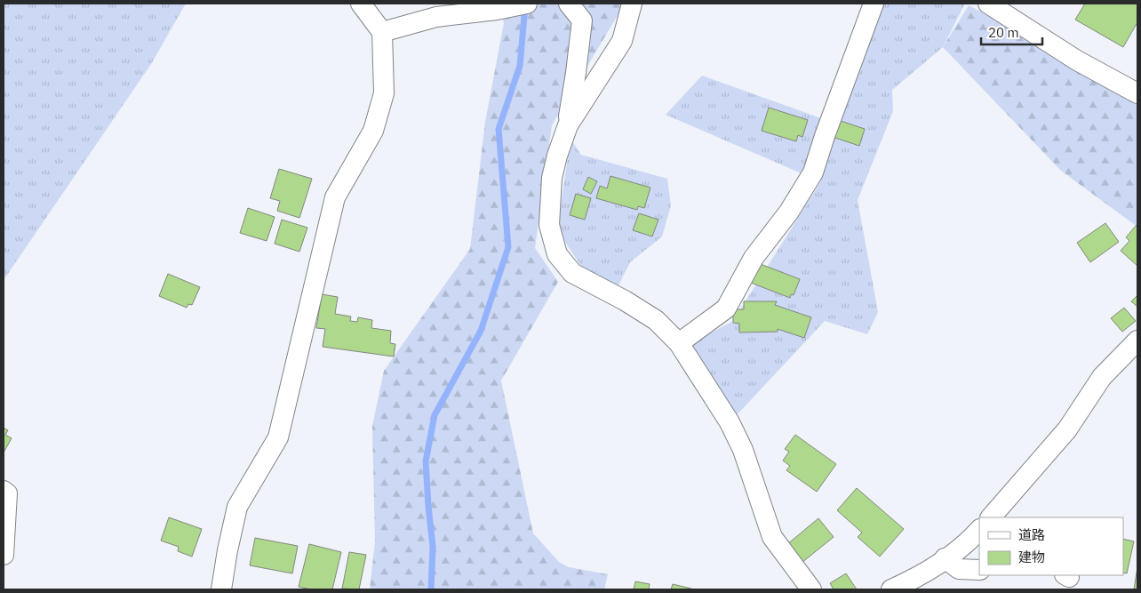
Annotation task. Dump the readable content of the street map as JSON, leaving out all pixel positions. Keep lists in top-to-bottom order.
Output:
{
  "legend": ["道路", "建物"],
  "scale_bar": "20 m"
}
